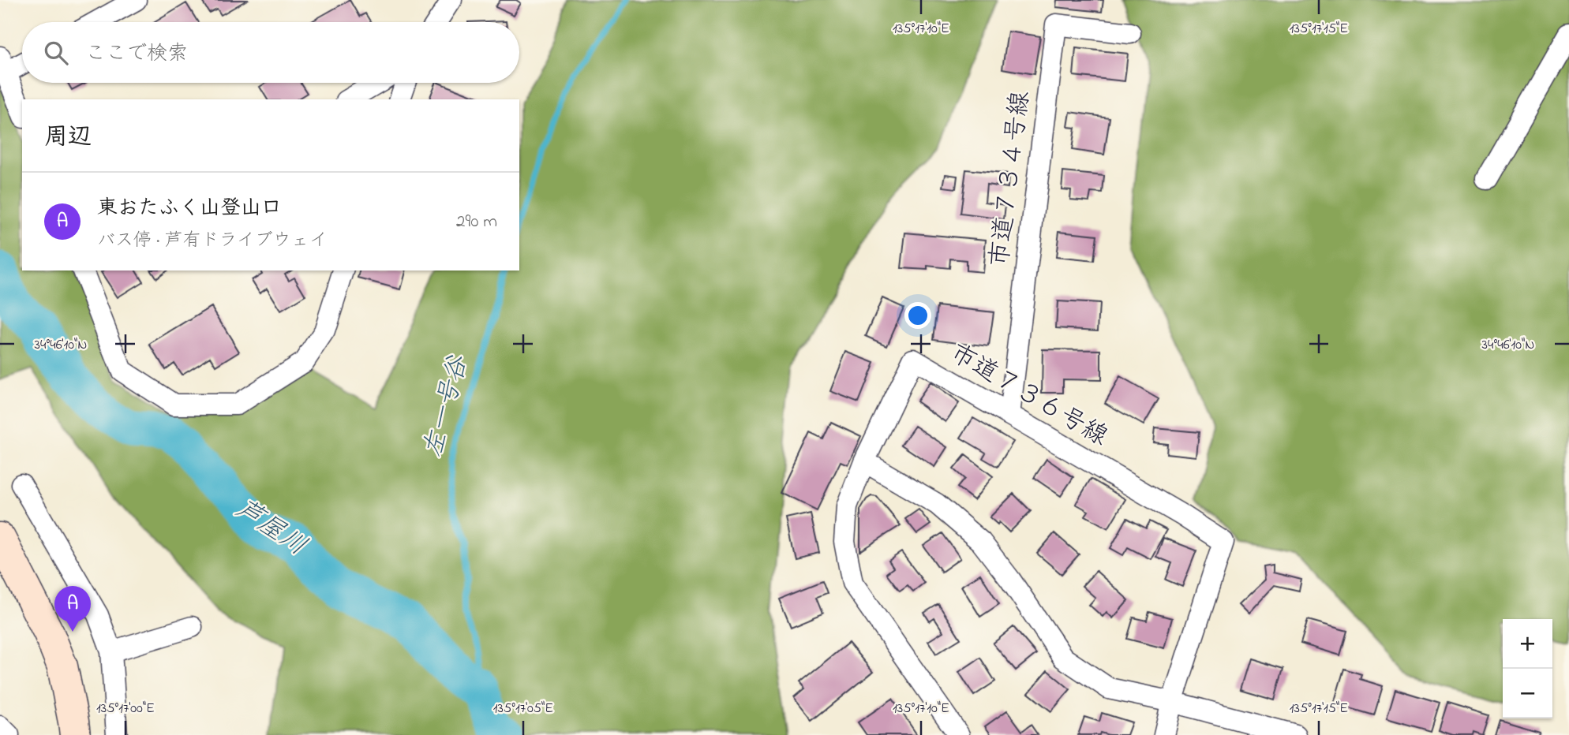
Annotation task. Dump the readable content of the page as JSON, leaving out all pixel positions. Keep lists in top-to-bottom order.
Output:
{
  "streets": {
    "street": ["市道７３４号線", "市道７３６号線"]
  },
  "crossings": [
    ["市道７３４号線", "市道７３６号線"]
  ],
  "water": ["左一号谷", "芦屋川"],
  "page": {
    "search": "ここで検索",
    "heading": "周辺",
    "list": [
      {
        "mark": "A",
        "name": "東おたふく山登山口",
        "note": "バス停 · 芦有ドライブウェイ",
        "value": "290 m"
      }
    ],
    "pins": "A",
    "map_buttons": ["+", "−"]
  },
  "coordinates": [
    "135°17'10\"E",
    "135°17'15\"E",
    "34°46'10\"N",
    "135°17'00\"E",
    "135°17'05\"E"
  ]
}
